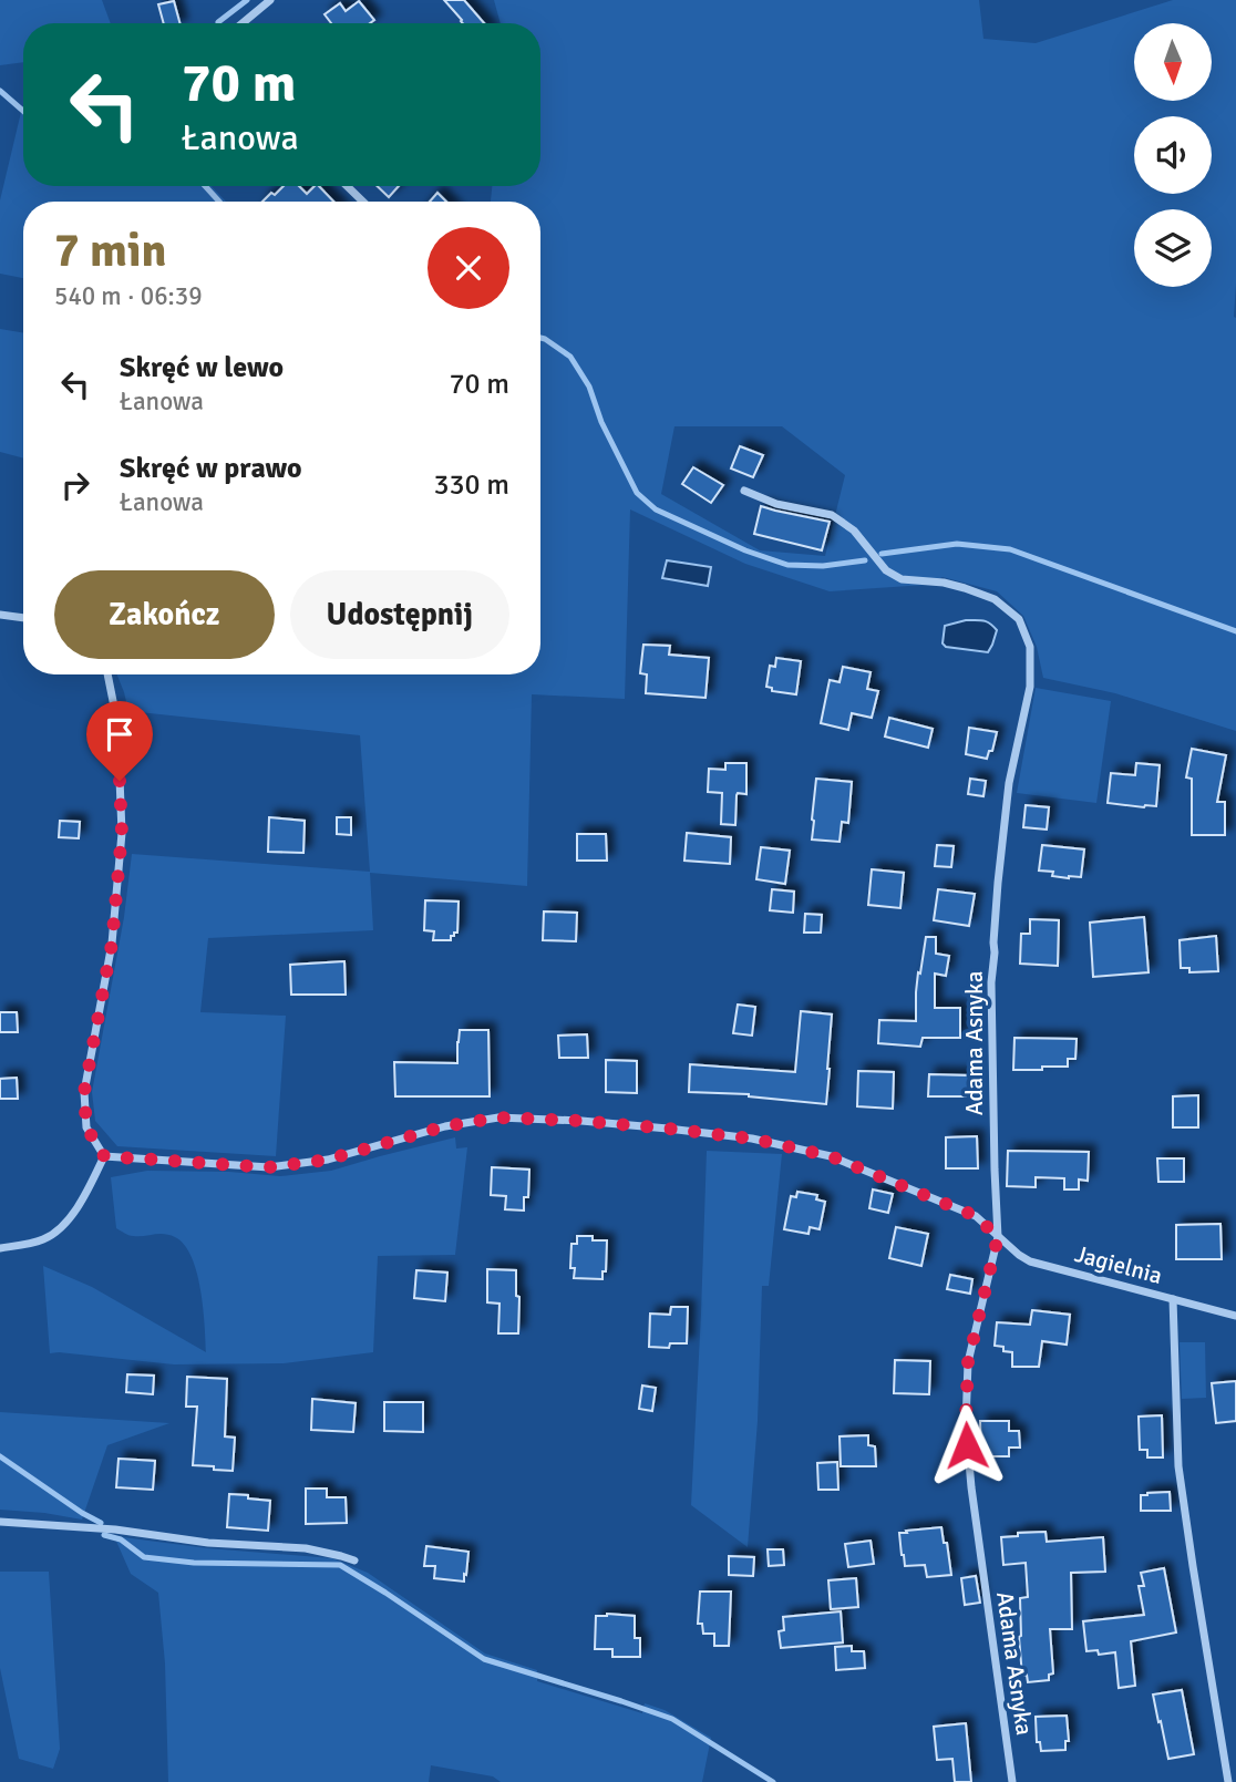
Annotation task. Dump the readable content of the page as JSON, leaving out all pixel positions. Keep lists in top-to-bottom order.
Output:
{
  "streets": {
    "street": ["Adama Asnyka", "Jagielnia"]
  },
  "crossings": [
    ["Adama Asnyka", "Jagielnia"]
  ],
  "north": "bottom",
  "page": {
    "turn": ["70 m", "Łanowa"],
    "heading": ["7 min", "540 m · 06:39"],
    "list": [
      {
        "name": "Skręć w lewo",
        "note": "Łanowa",
        "value": "70 m"
      },
      {
        "name": "Skręć w prawo",
        "note": "Łanowa",
        "value": "330 m"
      }
    ],
    "buttons": ["Zakończ", "Udostępnij"]
  }
}
